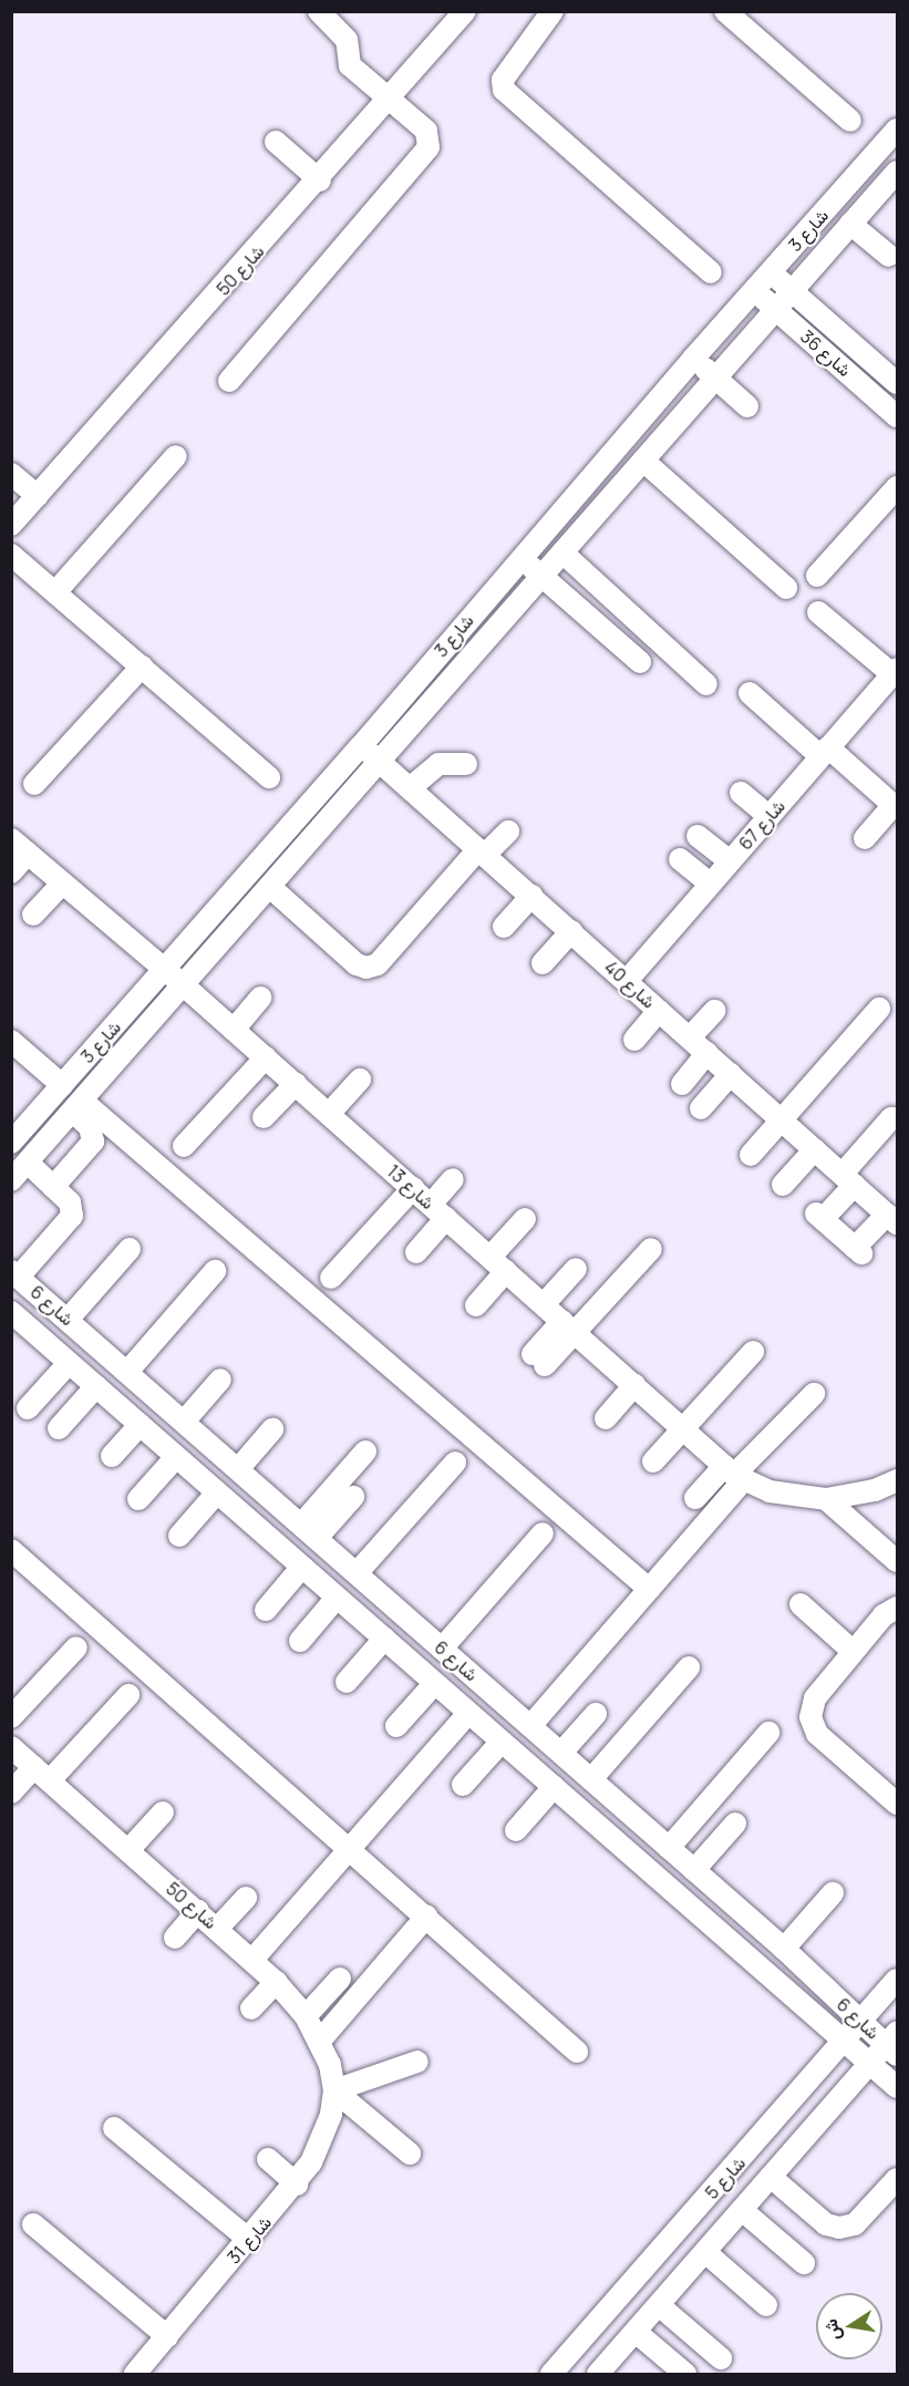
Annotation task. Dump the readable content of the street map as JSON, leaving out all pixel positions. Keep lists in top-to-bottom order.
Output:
{
  "streets": {
    "street": [
      "شارع 3",
      "شارع 50",
      "شارع 36",
      "شارع 67",
      "شارع 40",
      "شارع 13",
      "شارع 6",
      "شارع 5",
      "شارع 31"
    ]
  },
  "crossings": [
    ["شارع 3", "شارع 36"],
    ["شارع 3", "شارع 40"],
    ["شارع 3", "شارع 13"],
    ["شارع 50", "شارع 31"],
    ["شارع 67", "شارع 40"],
    ["شارع 6", "شارع 5"]
  ],
  "north": "left"
}
